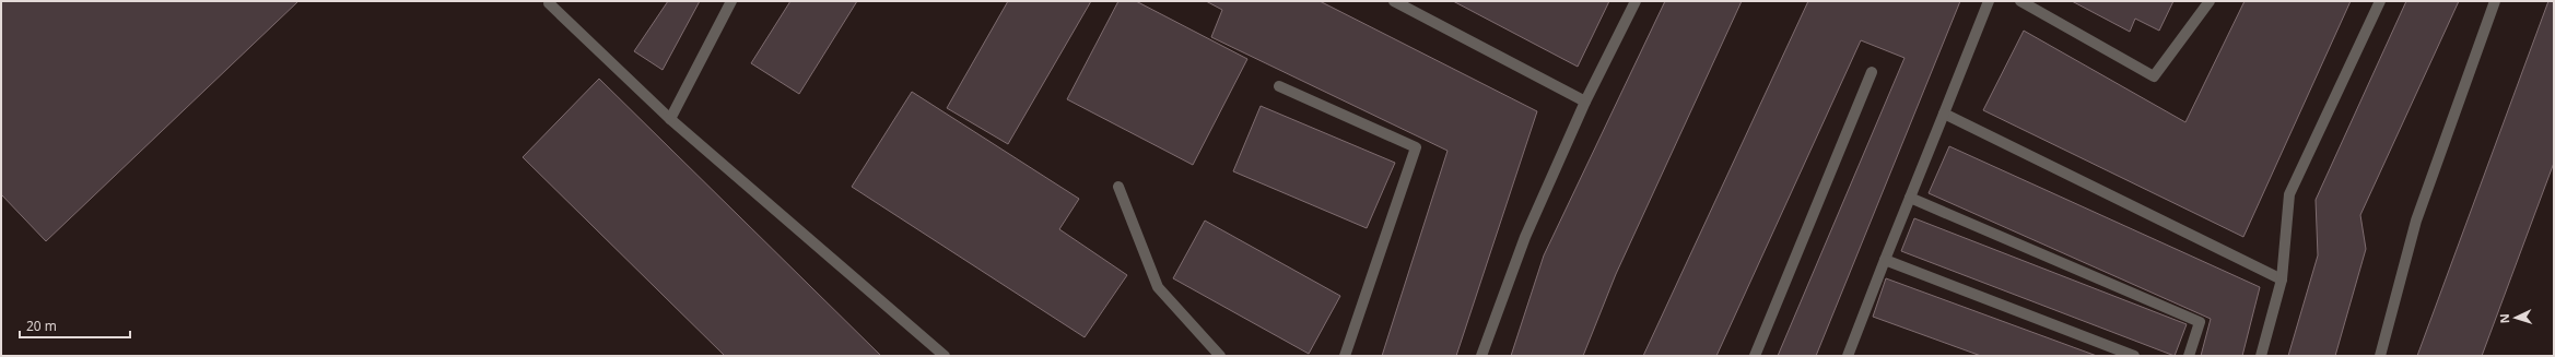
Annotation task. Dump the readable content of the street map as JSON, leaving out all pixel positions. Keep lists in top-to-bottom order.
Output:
{
  "scale_bar": "20 m",
  "north": "left"
}
